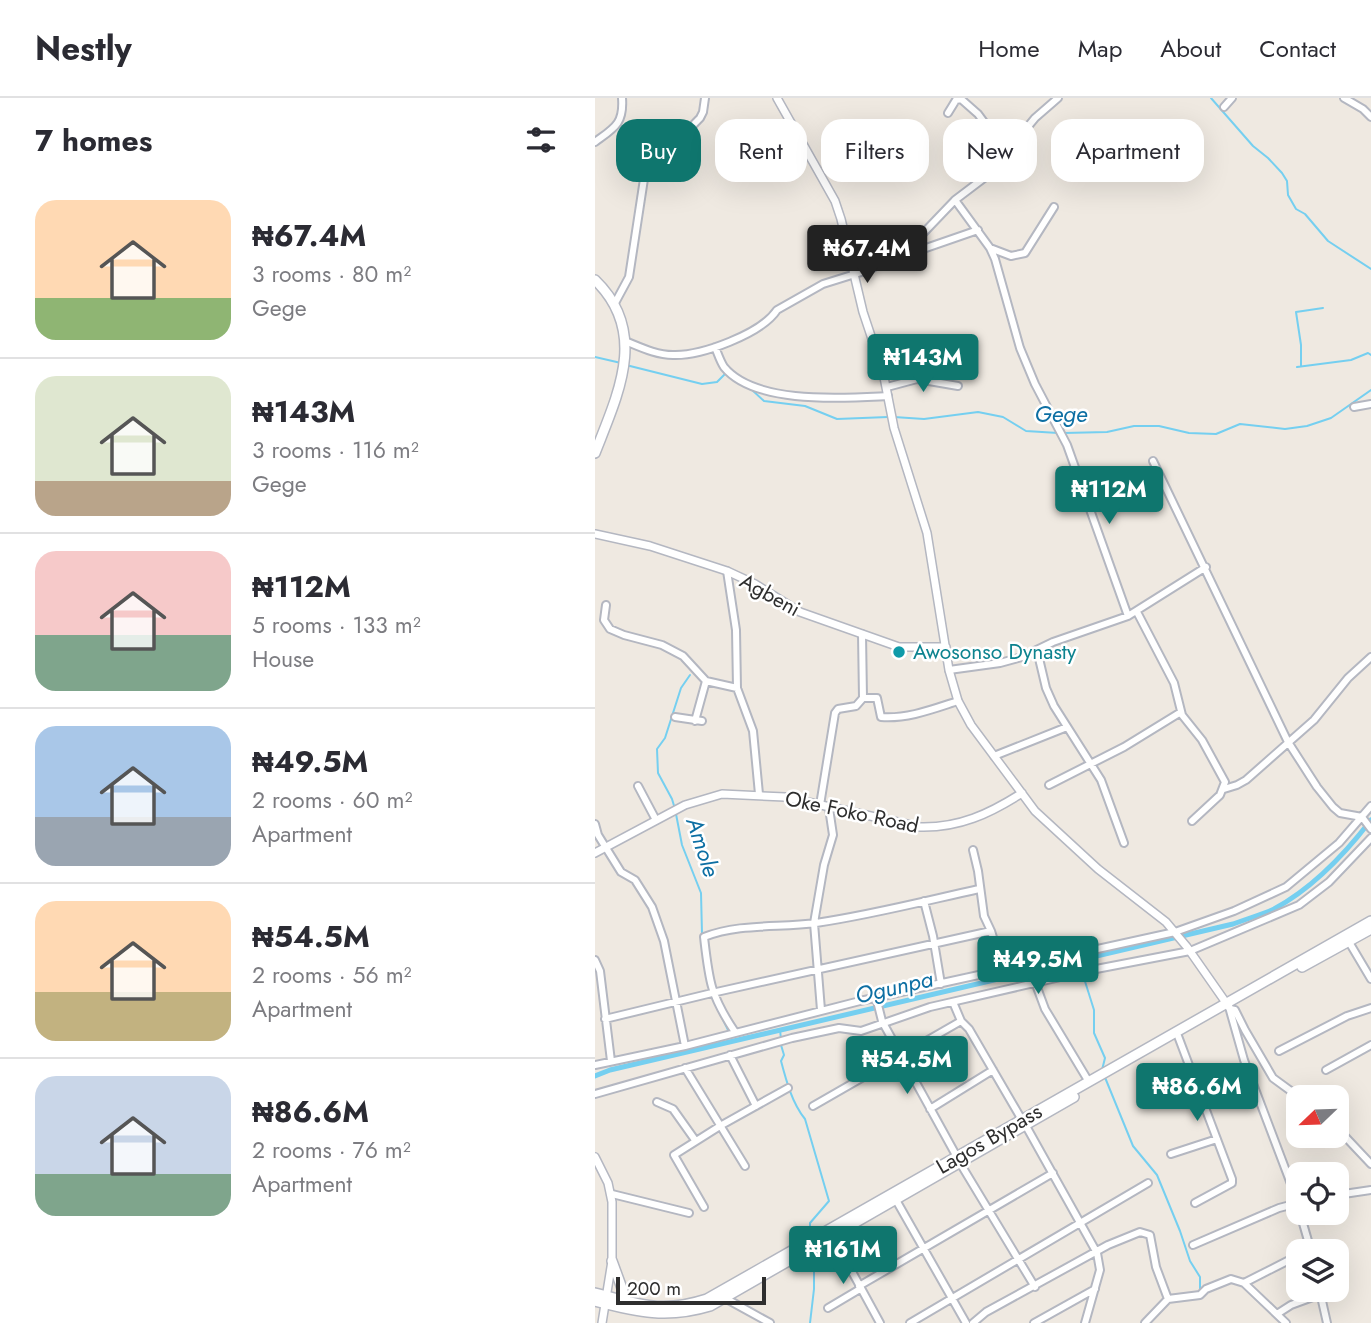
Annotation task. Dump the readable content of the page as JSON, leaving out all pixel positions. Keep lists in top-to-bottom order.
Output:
{
  "streets": {
    "main road": ["Lagos Bypass"],
    "street": ["Agbeni", "Oke Foko Road"]
  },
  "water": ["Gege", "Amole", "Ogunpa"],
  "places": ["Awosonso Dynasty"],
  "scale_bar": "200 m",
  "north": "bottom left",
  "page": {
    "header": "Nestly",
    "nav": [
      "Home",
      "Map",
      "About",
      "Contact"
    ],
    "heading": "7 homes",
    "chip": [
      "Buy",
      "Rent",
      "Filters",
      "New",
      "Apartment"
    ],
    "list": [
      {
        "name": "₦67.4M",
        "note": "3 rooms · 80 m² · Gege"
      },
      {
        "name": "₦143M",
        "note": "3 rooms · 116 m² · Gege"
      },
      {
        "name": "₦112M",
        "note": "5 rooms · 133 m² · House"
      },
      {
        "name": "₦49.5M",
        "note": "2 rooms · 60 m² · Apartment"
      },
      {
        "name": "₦54.5M",
        "note": "2 rooms · 56 m² · Apartment"
      },
      {
        "name": "₦86.6M",
        "note": "2 rooms · 76 m² · Apartment"
      }
    ],
    "price": [
      "₦67.4M",
      "₦143M",
      "₦112M",
      "₦49.5M",
      "₦54.5M",
      "₦86.6M",
      "₦161M"
    ],
    "scale": "200 m"
  }
}
